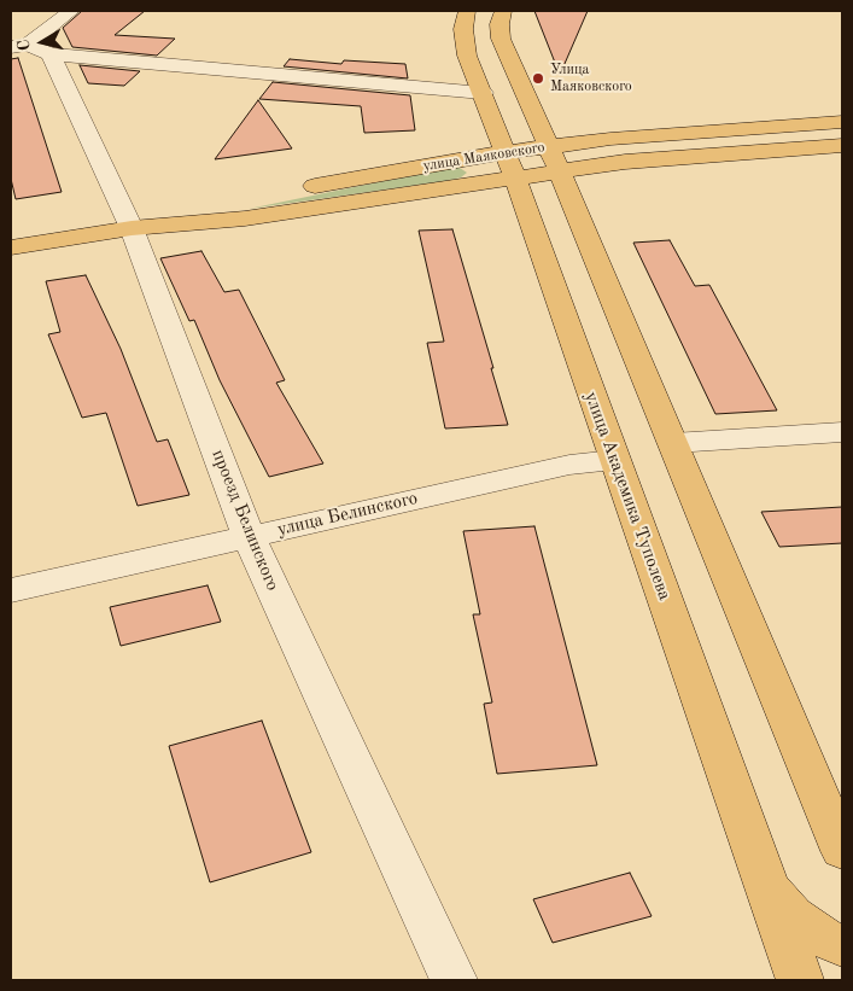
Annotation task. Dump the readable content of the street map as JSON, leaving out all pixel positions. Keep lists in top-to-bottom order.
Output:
{
  "streets": {
    "main road": ["улица Маяковского", "улица Академика Туполева"],
    "street": ["улица Белинского", "проезд Белинского"]
  },
  "crossings": [
    ["улица Маяковского", "улица Академика Туполева"],
    ["улица Маяковского", "проезд Белинского"],
    ["улица Академика Туполева", "улица Белинского"],
    ["улица Белинского", "проезд Белинского"]
  ],
  "places": ["Улица Маяковского"],
  "north": "left"
}
